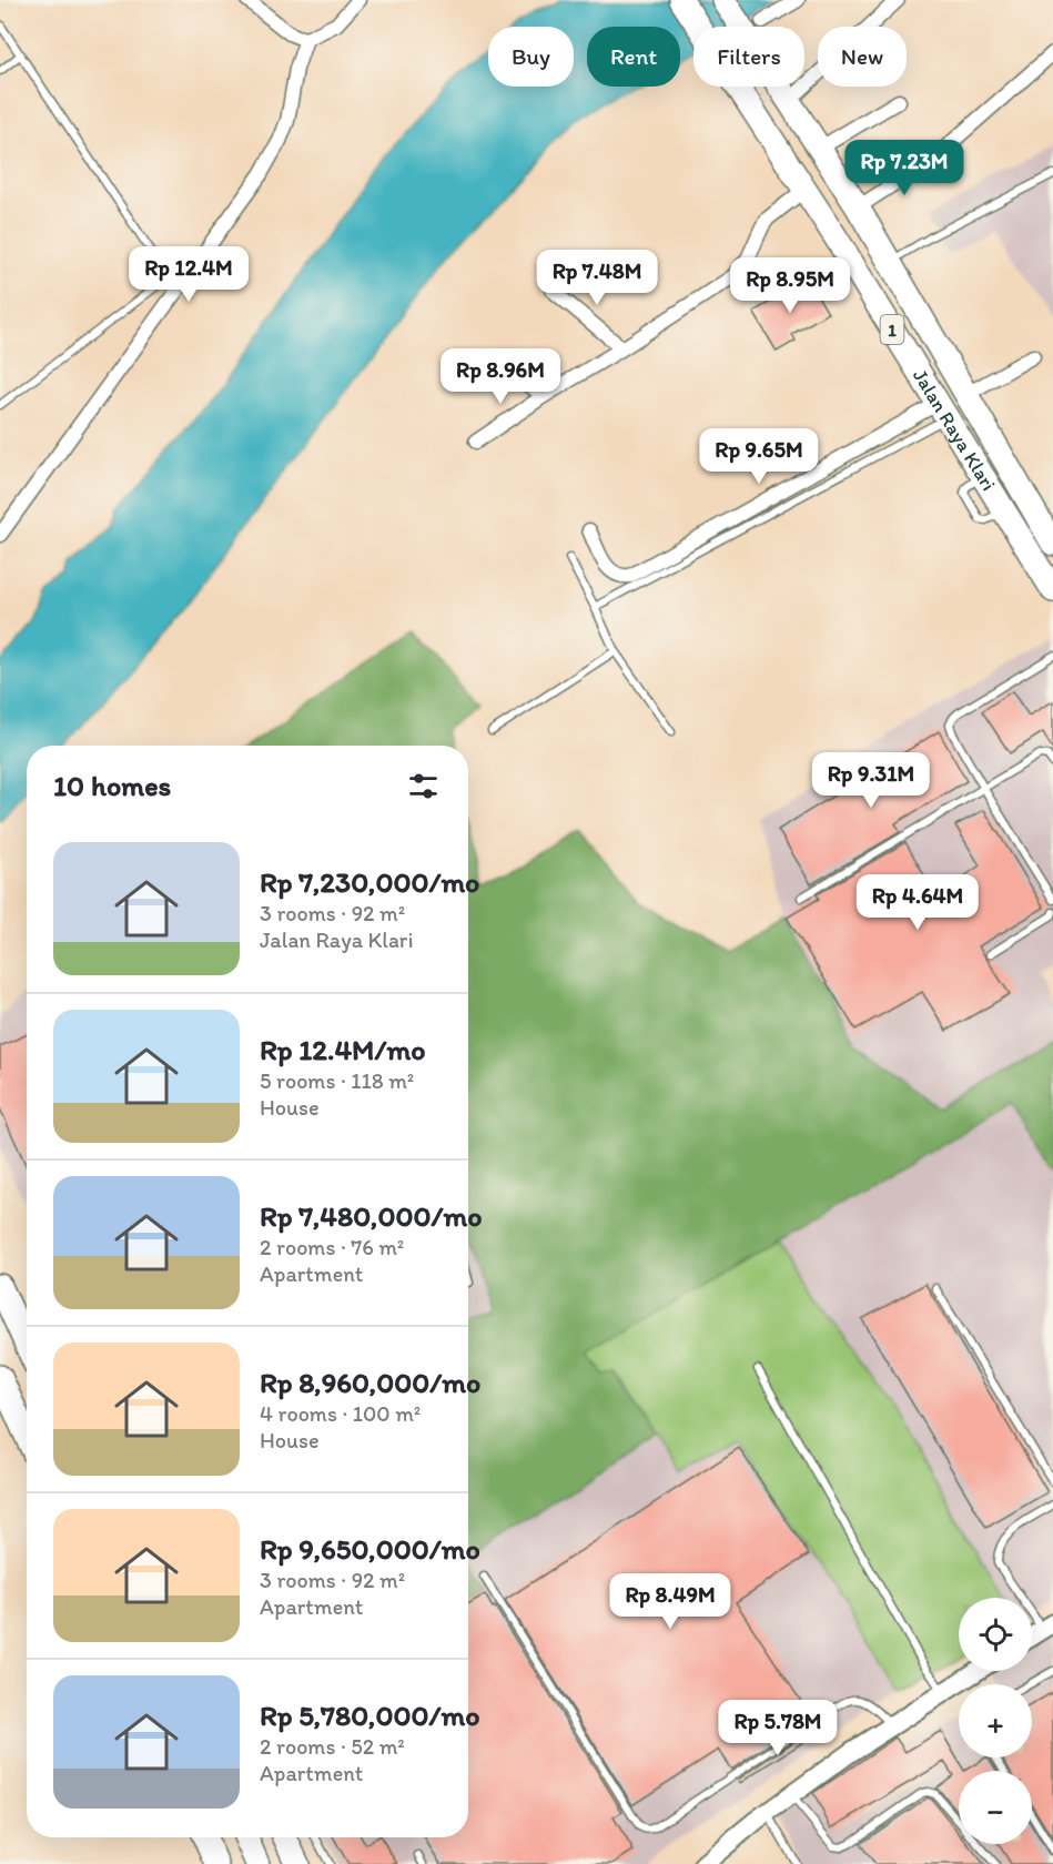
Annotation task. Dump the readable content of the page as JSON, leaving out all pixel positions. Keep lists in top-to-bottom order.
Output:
{
  "streets": {
    "highway": ["1", "Jalan Raya Klari"]
  },
  "page": {
    "chip": [
      "Buy",
      "Rent",
      "Filters",
      "New"
    ],
    "price": [
      "Rp 7.23M",
      "Rp 12.4M",
      "Rp 7.48M",
      "Rp 8.95M",
      "Rp 8.96M",
      "Rp 9.65M",
      "Rp 9.31M",
      "Rp 4.64M",
      "Rp 8.49M",
      "Rp 5.78M"
    ],
    "heading": "10 homes",
    "list": [
      {
        "name": "Rp 7,230,000/mo",
        "note": "3 rooms · 92 m² · Jalan Raya Klari"
      },
      {
        "name": "Rp 12.4M/mo",
        "note": "5 rooms · 118 m² · House"
      },
      {
        "name": "Rp 7,480,000/mo",
        "note": "2 rooms · 76 m² · Apartment"
      },
      {
        "name": "Rp 8,960,000/mo",
        "note": "4 rooms · 100 m² · House"
      },
      {
        "name": "Rp 9,650,000/mo",
        "note": "3 rooms · 92 m² · Apartment"
      },
      {
        "name": "Rp 5,780,000/mo",
        "note": "2 rooms · 52 m² · Apartment"
      }
    ],
    "map_buttons": ["+", "−"]
  }
}
